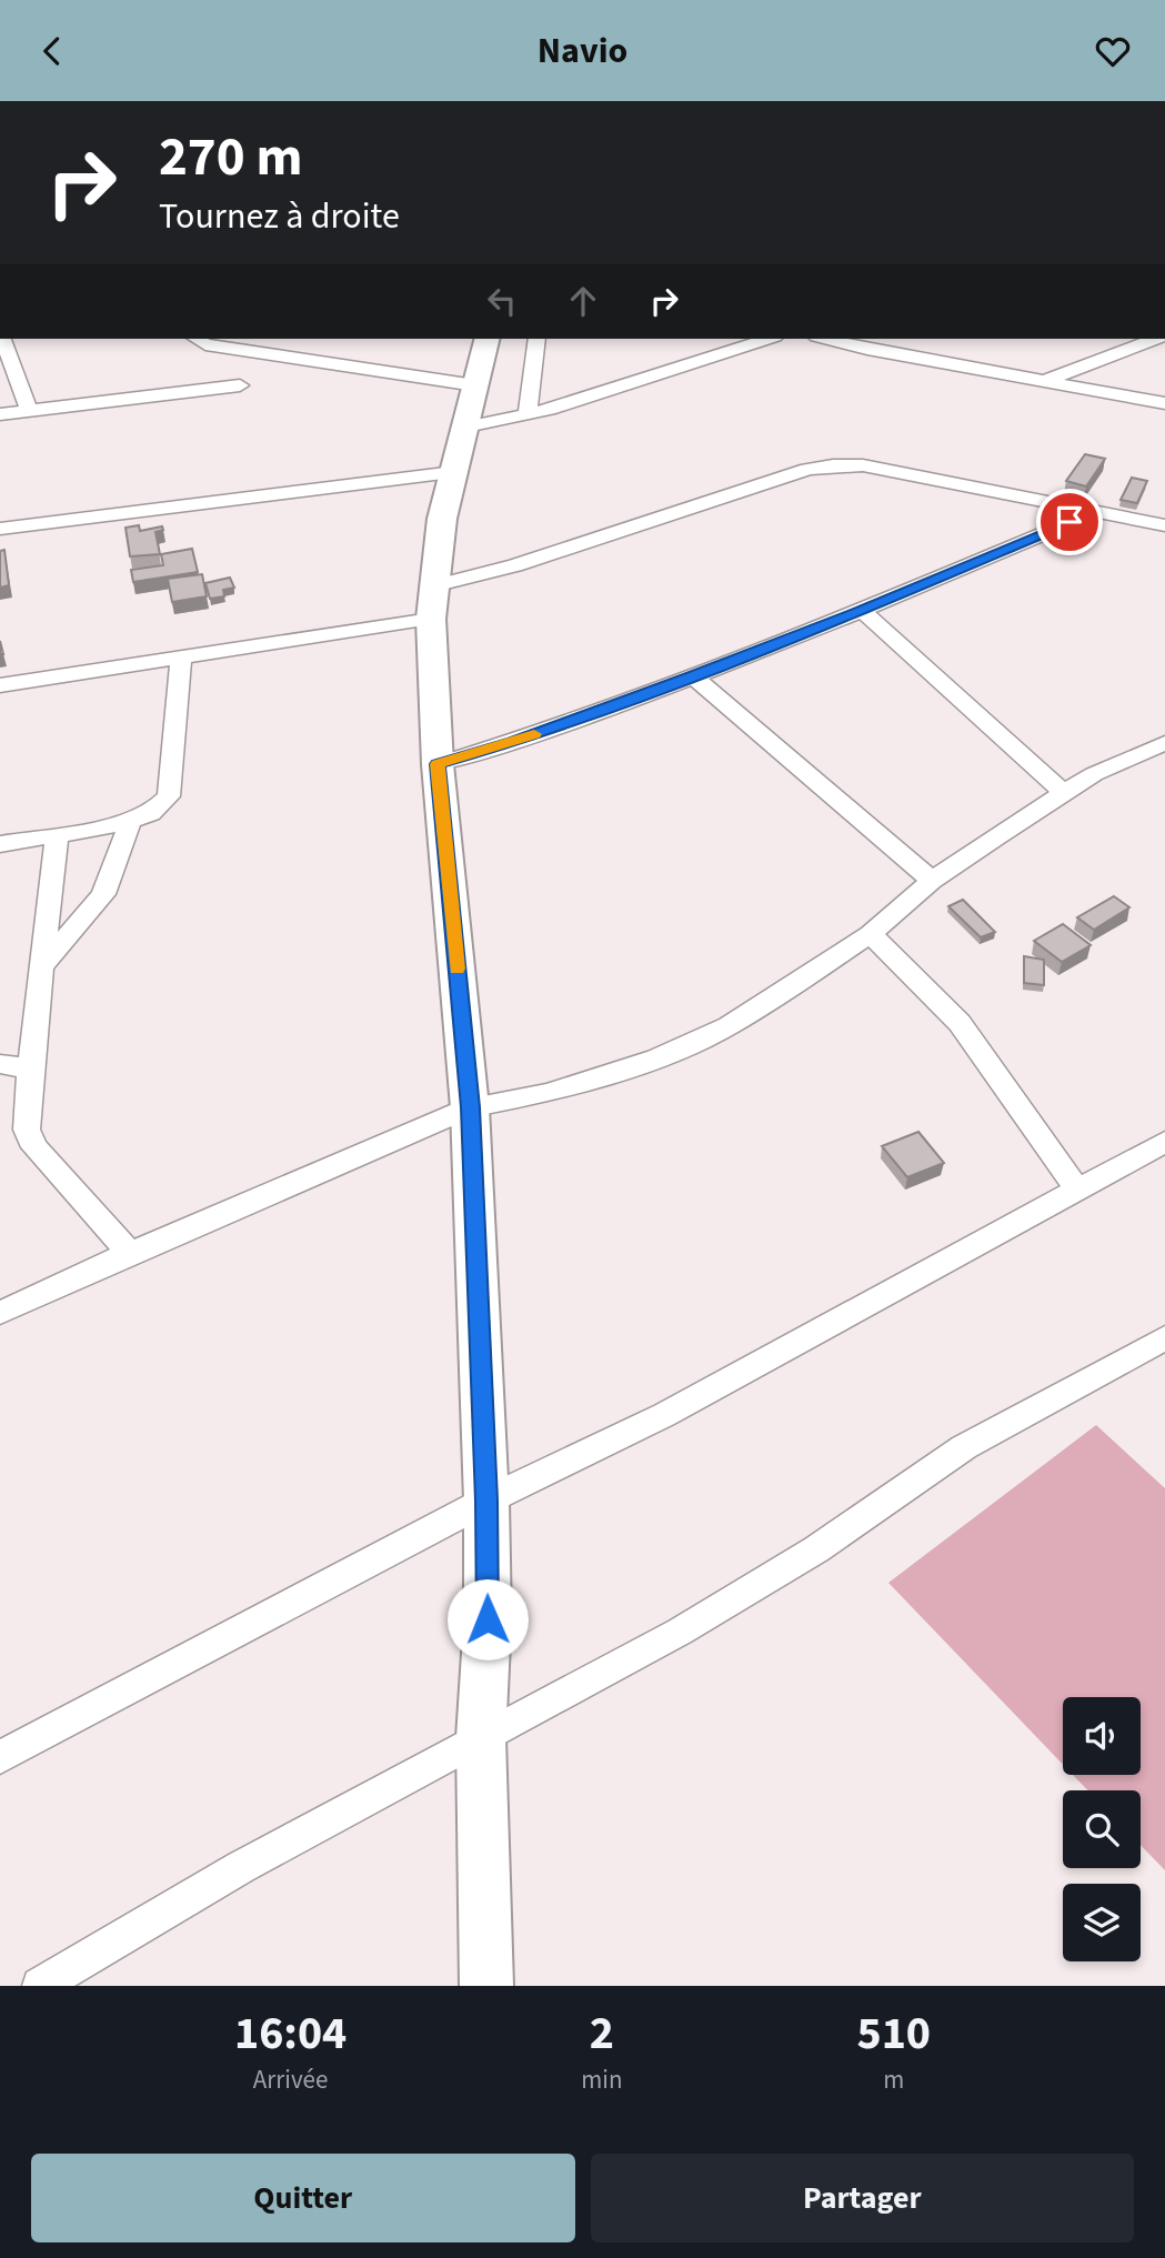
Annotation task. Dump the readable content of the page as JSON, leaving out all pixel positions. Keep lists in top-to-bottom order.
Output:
{
  "page": {
    "header": "Navio",
    "turn": ["270 m", "Tournez à droite"],
    "eta": [
      "16:04",
      "Arrivée",
      "2",
      "min",
      "510",
      "m"
    ],
    "buttons": ["Quitter", "Partager"]
  }
}
